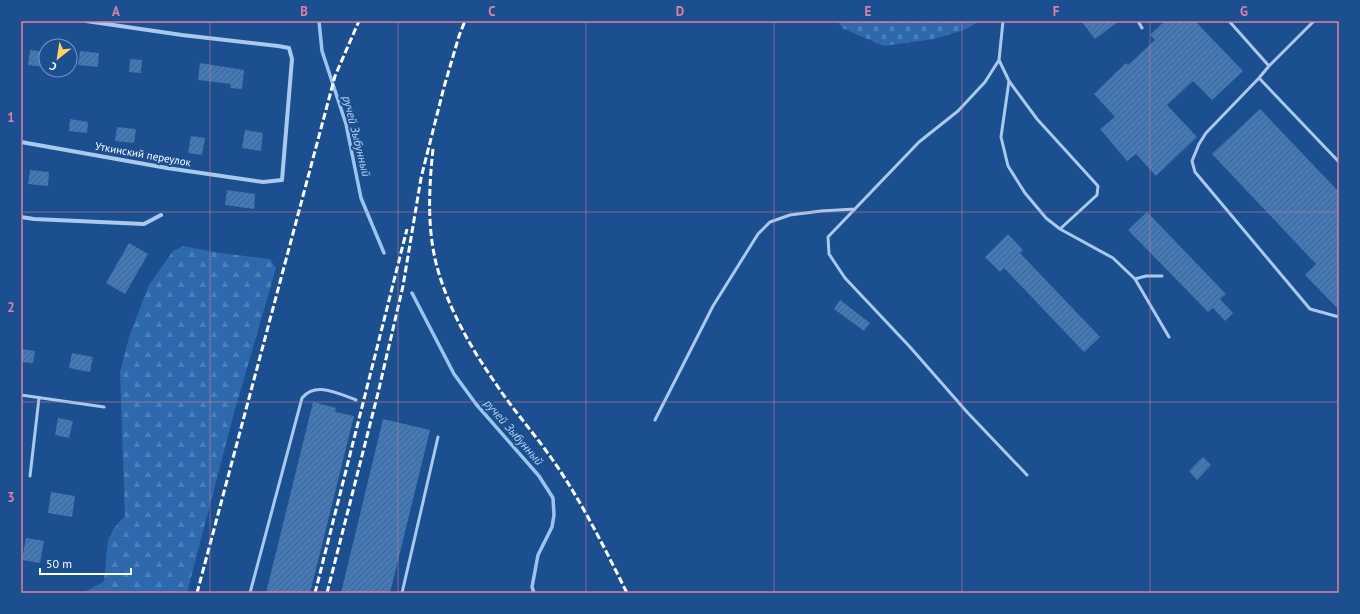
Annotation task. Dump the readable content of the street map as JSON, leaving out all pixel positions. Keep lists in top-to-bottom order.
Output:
{
  "streets": {
    "street": ["Уткинский переулок"]
  },
  "water": ["ручей Зыбунный"],
  "scale_bar": "50 m",
  "north": "bottom left",
  "grid": {
    "columns": [
      "A",
      "B",
      "C",
      "D",
      "E",
      "F",
      "G"
    ],
    "rows": ["1", "2", "3"]
  }
}
